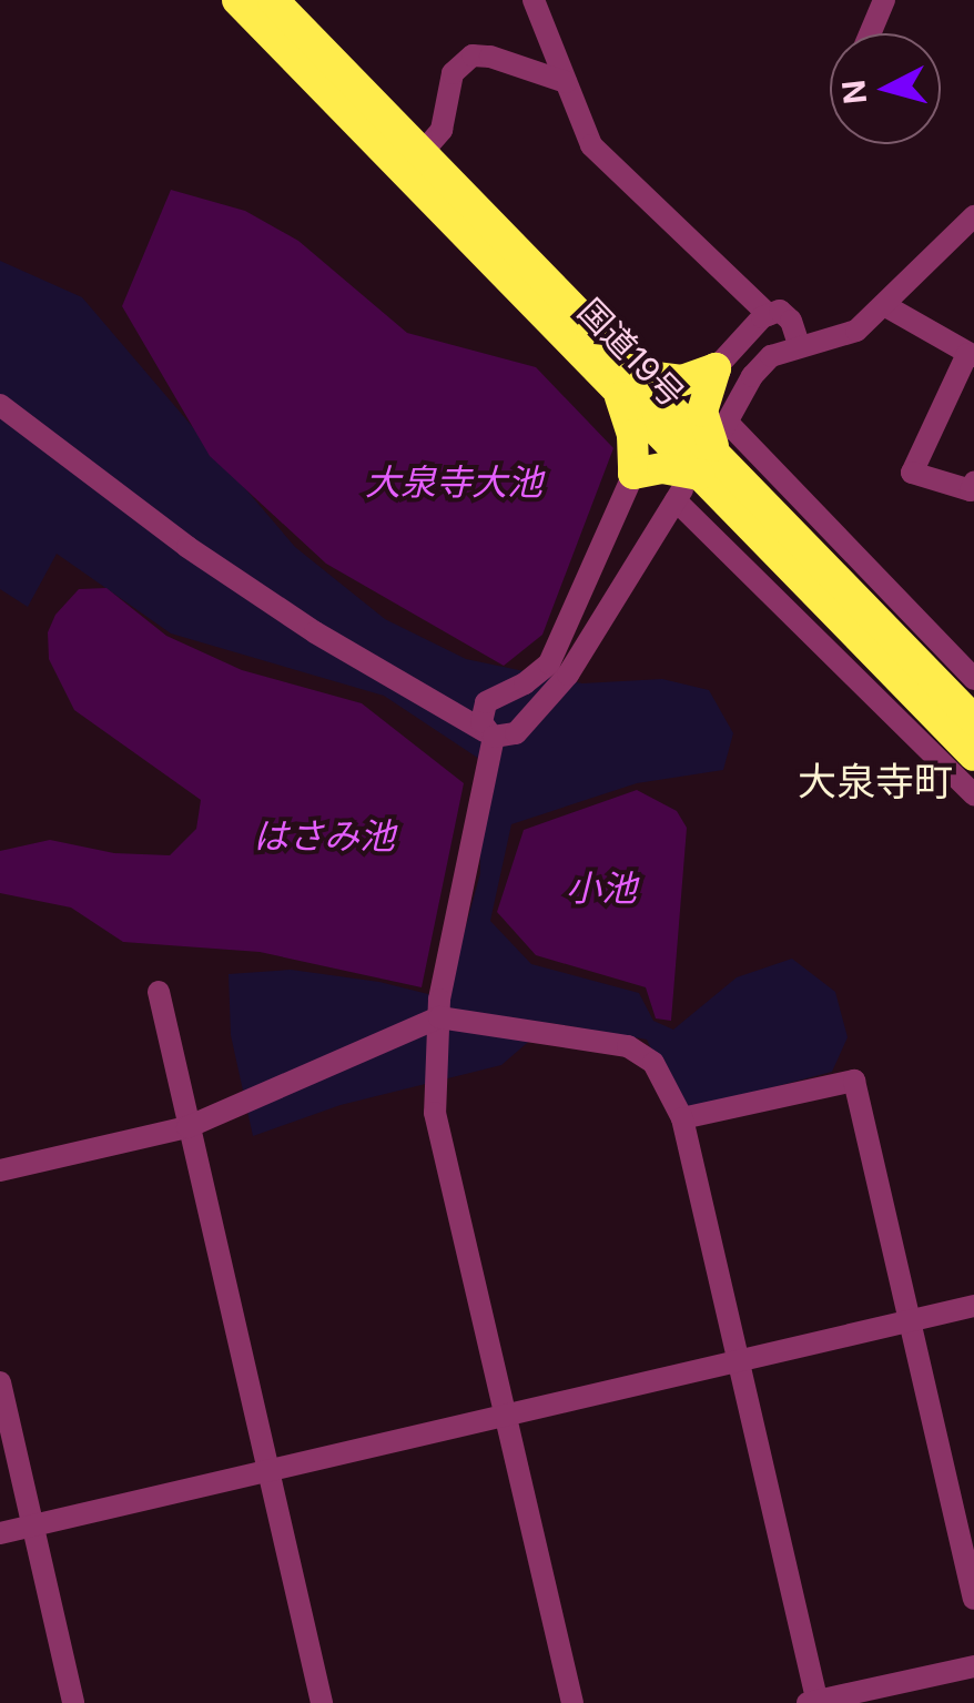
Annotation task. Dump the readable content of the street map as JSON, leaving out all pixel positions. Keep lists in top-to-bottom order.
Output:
{
  "streets": {
    "highway": ["国道19号"]
  },
  "districts": ["大泉寺町"],
  "water": ["大泉寺大池", "はさみ池", "小池"],
  "north": "left"
}
